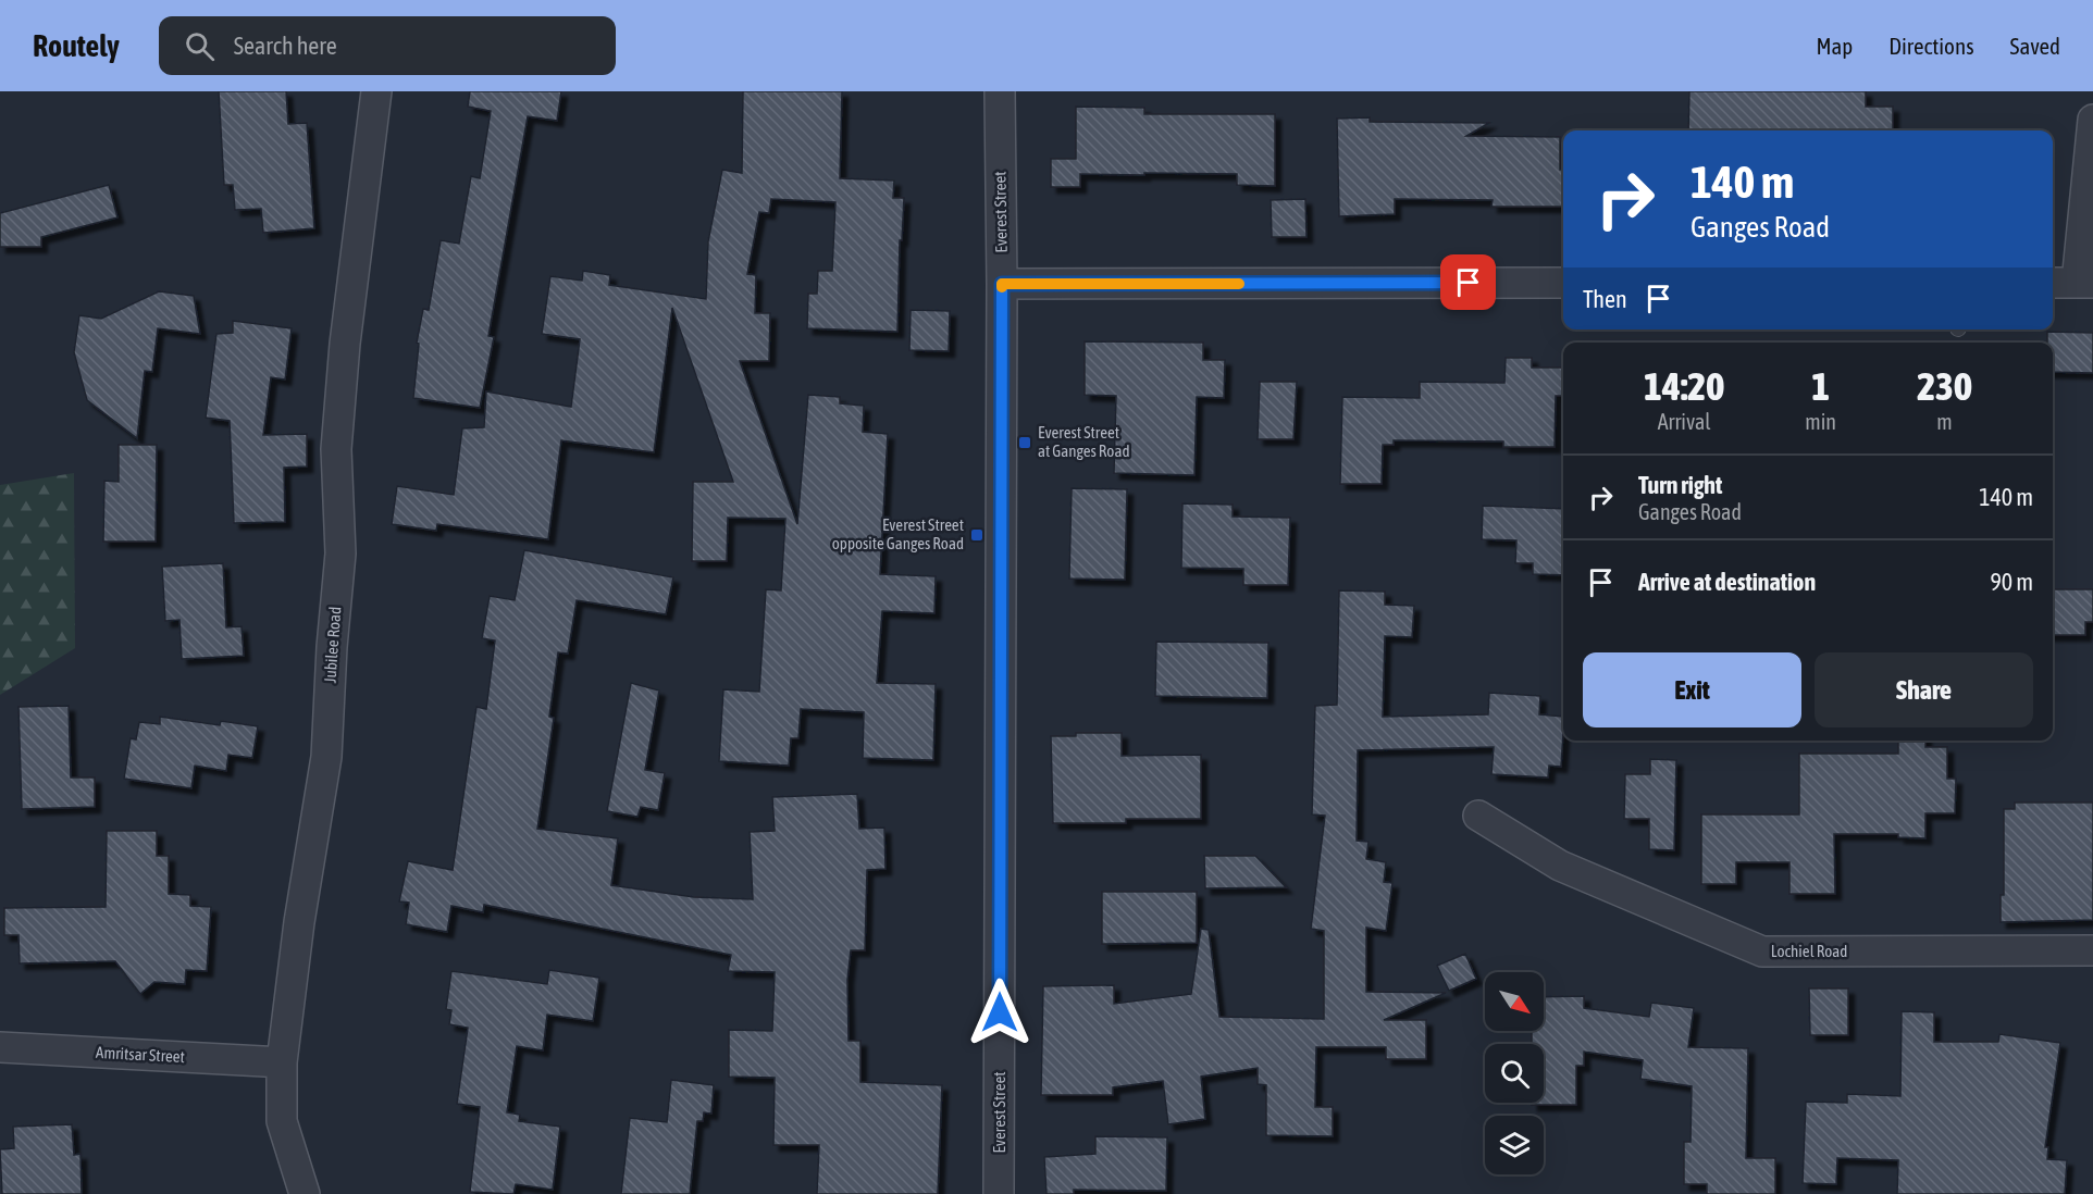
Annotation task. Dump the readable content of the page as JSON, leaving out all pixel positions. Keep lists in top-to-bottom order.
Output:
{
  "streets": {
    "street": [
      "Everest Street",
      "Jubilee Road",
      "Lochiel Road",
      "Amritsar Street"
    ]
  },
  "crossings": [
    ["Jubilee Road", "Amritsar Street"]
  ],
  "places": {
    "transit": ["Everest Street at Ganges Road", "Everest Street opposite Ganges Road"]
  },
  "north": "bottom right",
  "page": {
    "header": "Routely",
    "search": "Search here",
    "nav": ["Map", "Directions", "Saved"],
    "turn": ["140 m", "Ganges Road"],
    "then": "Then",
    "eta": [
      "14:20",
      "Arrival",
      "1",
      "min",
      "230",
      "m"
    ],
    "list": [
      {
        "name": "Turn right",
        "note": "Ganges Road",
        "value": "140 m"
      },
      {
        "name": "Arrive at destination",
        "value": "90 m"
      }
    ],
    "buttons": ["Exit", "Share"]
  }
}
